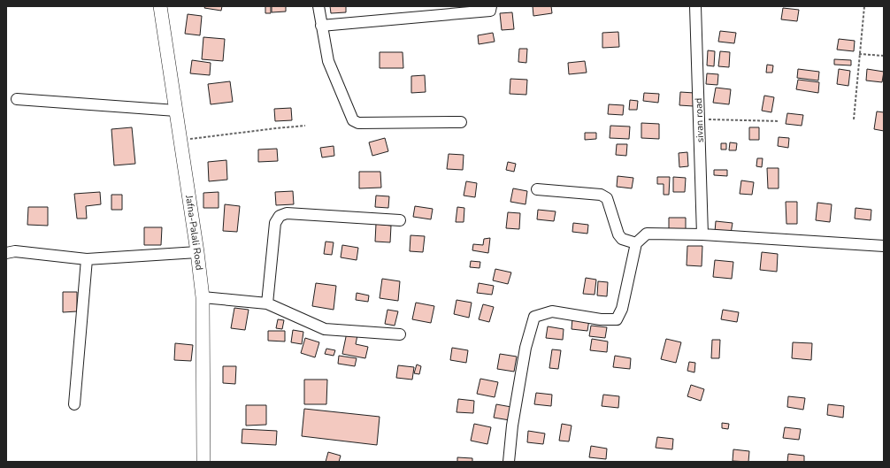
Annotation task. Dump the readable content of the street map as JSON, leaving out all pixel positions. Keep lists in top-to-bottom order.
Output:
{
  "streets": {
    "main road": ["Jafna-Palali Road"],
    "street": ["sivan road"]
  }
}
